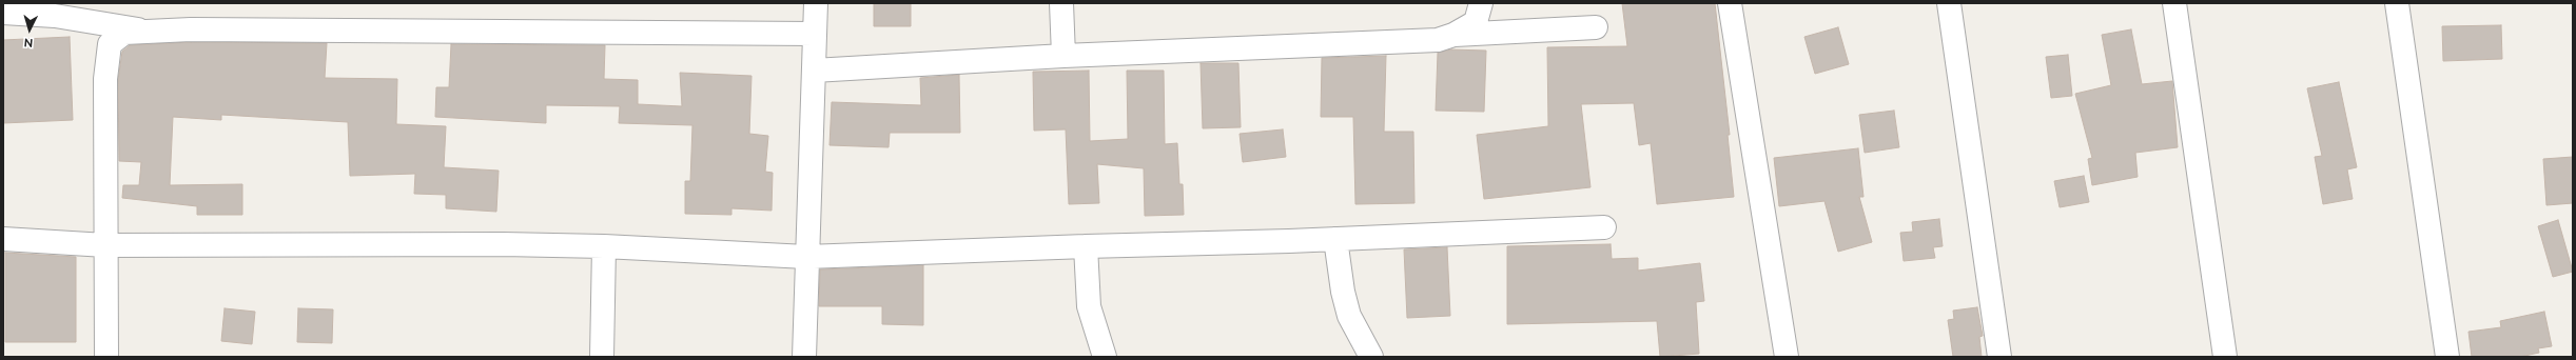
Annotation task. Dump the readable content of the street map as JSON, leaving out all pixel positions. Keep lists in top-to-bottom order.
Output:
{
  "north": "bottom"
}
